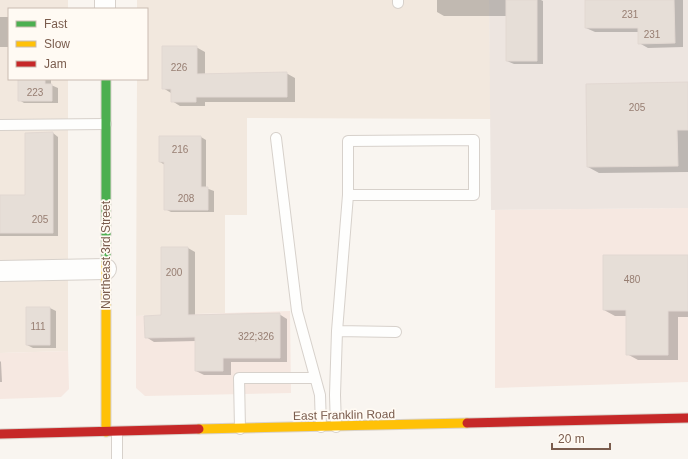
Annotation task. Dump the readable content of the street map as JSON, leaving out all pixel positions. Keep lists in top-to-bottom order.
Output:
{
  "streets": {
    "main road": ["Northeast 3rd Street", "East Franklin Road"]
  },
  "crossings": [
    ["Northeast 3rd Street", "East Franklin Road"]
  ],
  "house_numbers": [
    "231",
    "231",
    "226",
    "223",
    "205",
    "216",
    "208",
    "205",
    "200",
    "480",
    "111",
    "322;326"
  ],
  "legend": ["Fast", "Slow", "Jam"],
  "scale_bar": "20 m"
}
